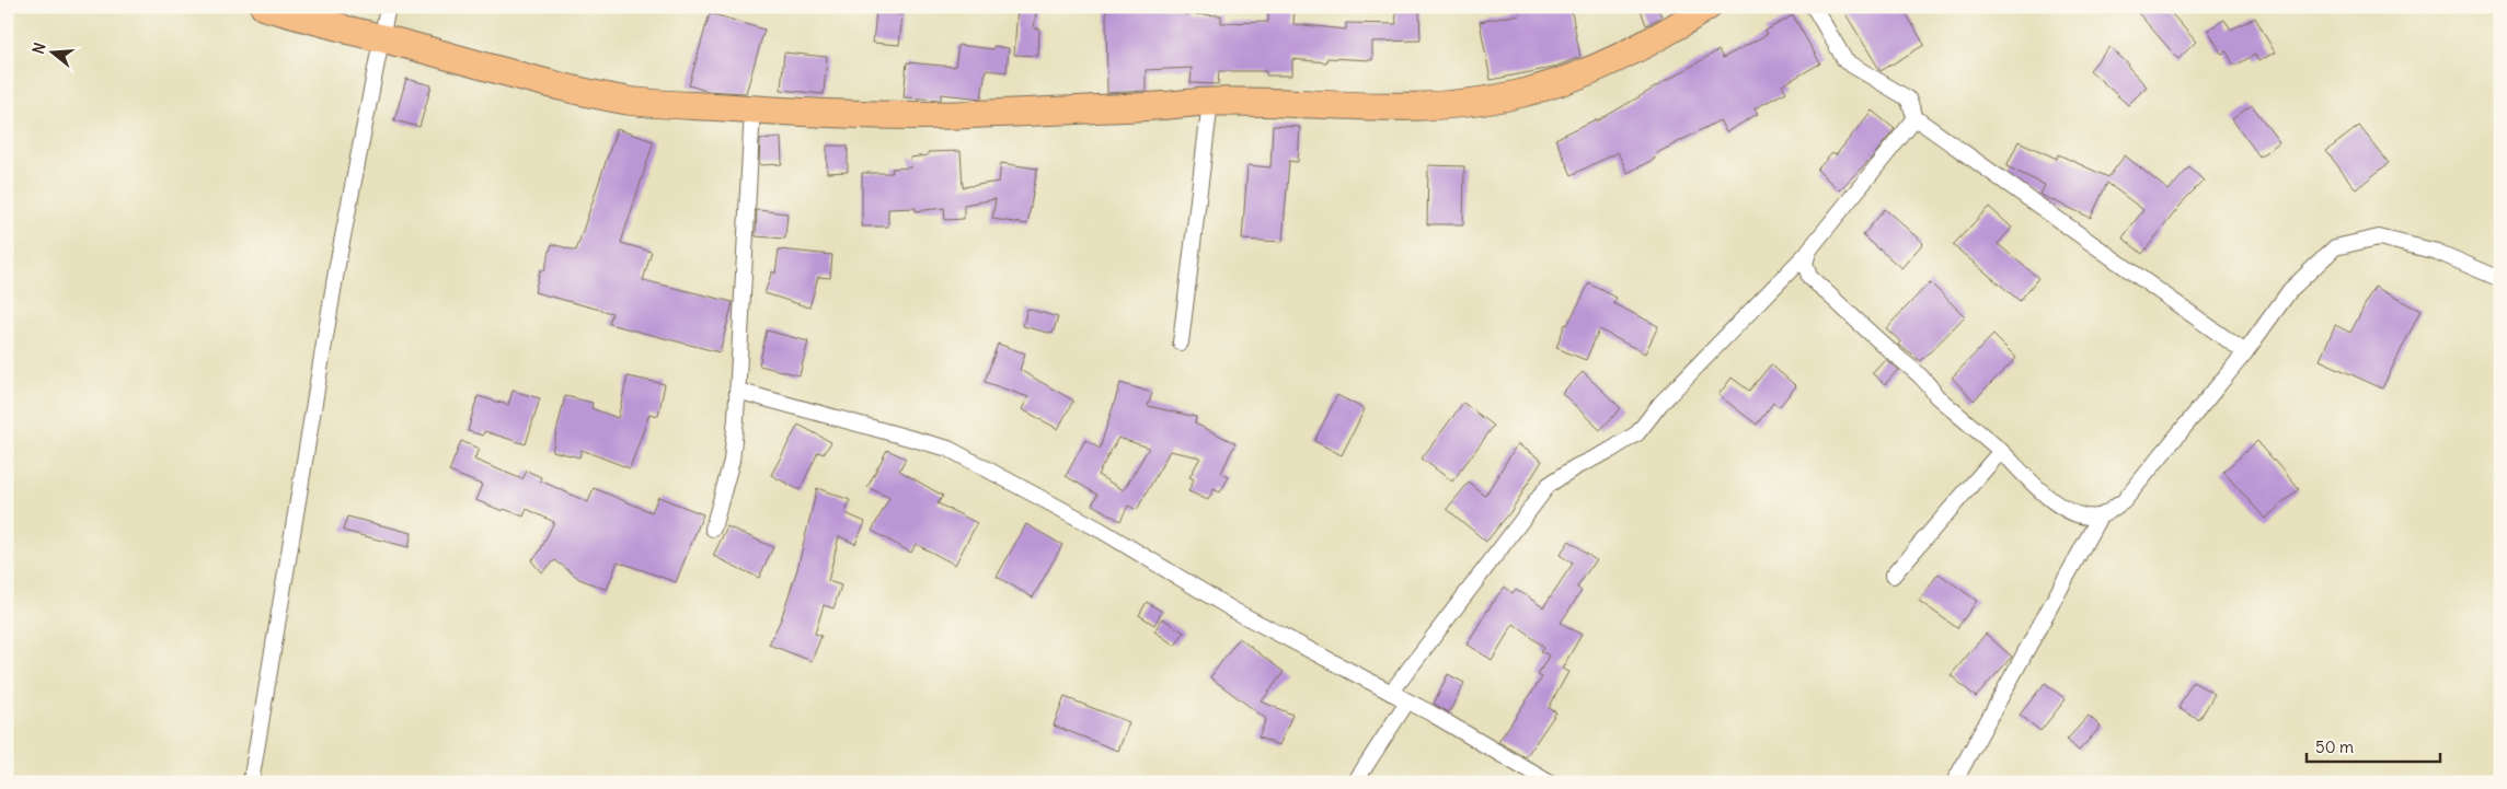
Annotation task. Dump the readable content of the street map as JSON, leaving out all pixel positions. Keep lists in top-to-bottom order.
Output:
{
  "scale_bar": "50 m",
  "north": "left"
}
